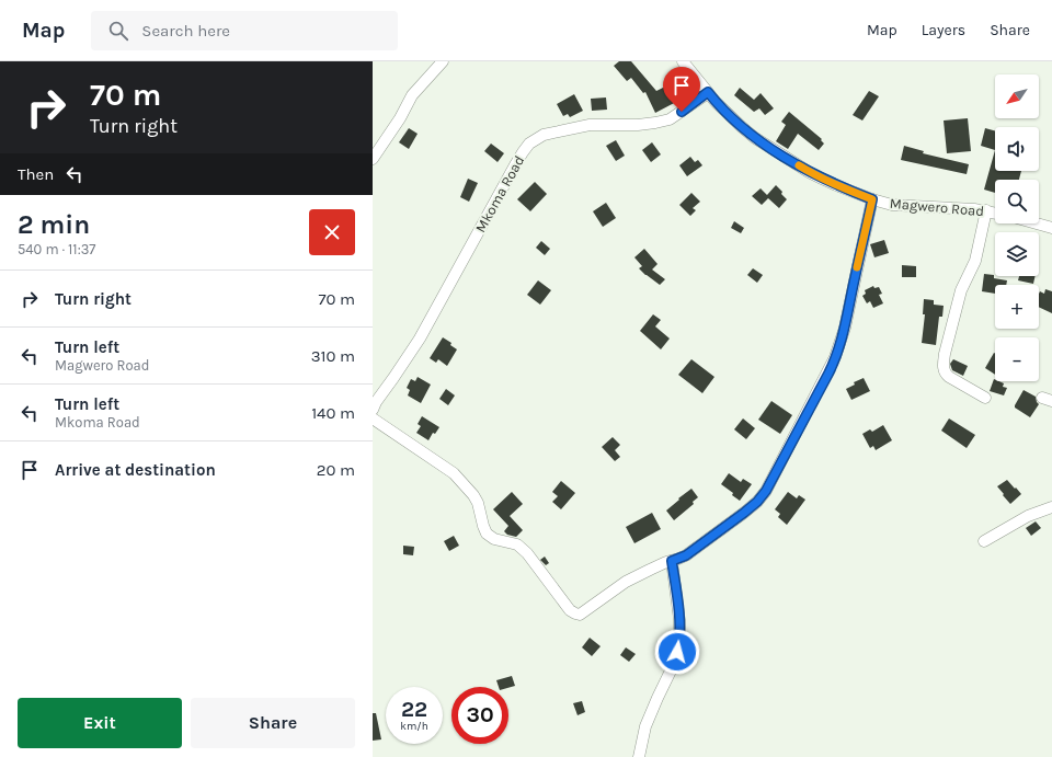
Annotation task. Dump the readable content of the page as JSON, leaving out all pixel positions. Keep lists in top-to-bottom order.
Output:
{
  "streets": {
    "street": ["Mkoma Road", "Magwero Road"]
  },
  "crossings": [
    ["Mkoma Road", "Magwero Road"]
  ],
  "north": "bottom left",
  "page": {
    "header": "Map",
    "search": "Search here",
    "nav": ["Map", "Layers", "Share"],
    "turn": ["70 m", "Turn right"],
    "map_buttons": ["+", "−"],
    "then": "Then",
    "heading": ["2 min", "540 m · 11:37"],
    "list": [
      {
        "name": "Turn right",
        "value": "70 m"
      },
      {
        "name": "Turn left",
        "note": "Magwero Road",
        "value": "310 m"
      },
      {
        "name": "Turn left",
        "note": "Mkoma Road",
        "value": "140 m"
      },
      {
        "name": "Arrive at destination",
        "value": "20 m"
      }
    ],
    "speed": "22 km/h",
    "limit": "30",
    "buttons": ["Exit", "Share"]
  }
}
